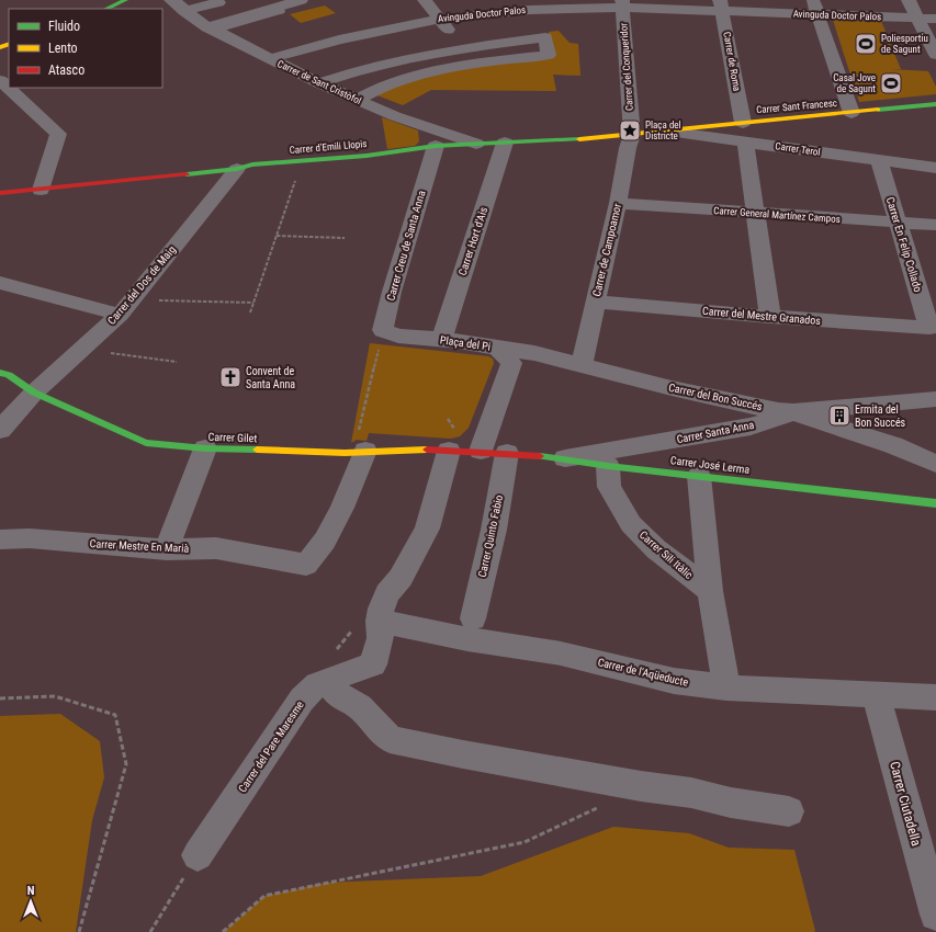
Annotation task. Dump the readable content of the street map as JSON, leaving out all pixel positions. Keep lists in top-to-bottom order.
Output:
{
  "streets": {
    "street": [
      "Avinguda Doctor Palos",
      "Carrer de Roma",
      "Carrer del Conqueridor",
      "Carrer de Sant Cristòfol",
      "Carrer Sant Francesc",
      "Carrer d'Emili Llopis",
      "Carrer Terol",
      "Carrer General Martínez Campos",
      "Carrer Hort d'Ais",
      "Carrer En Felip Collado",
      "Carrer Creu de Santa Anna",
      "Carrer de Campoamor",
      "Carrer del Dos de Maig",
      "Carrer del Mestre Granados",
      "Plaça del Pi",
      "Carrer del Bon Succés",
      "Carrer Santa Anna",
      "Carrer Gilet",
      "Carrer José Lerma",
      "Carrer Quinto Fabio",
      "Carrer Mestre En Marià",
      "Carrer Sili Itàlic",
      "Carrer de l'Aqüeducte",
      "Carrer del Pare Maresme",
      "Carrer Ciutadella"
    ]
  },
  "crossings": [
    ["Avinguda Doctor Palos", "Carrer de Roma"],
    ["Avinguda Doctor Palos", "Carrer del Conqueridor"],
    ["Avinguda Doctor Palos", "Carrer de Sant Cristòfol"],
    ["Carrer de Roma", "Carrer Sant Francesc"],
    ["Carrer del Conqueridor", "Carrer d'Emili Llopis"],
    ["Carrer del Conqueridor", "Carrer de Campoamor"],
    ["Carrer de Sant Cristòfol", "Carrer d'Emili Llopis"],
    ["Carrer Sant Francesc", "Carrer d'Emili Llopis"],
    ["Carrer Sant Francesc", "Carrer Terol"],
    ["Carrer d'Emili Llopis", "Carrer Terol"],
    ["Carrer d'Emili Llopis", "Carrer Hort d'Ais"],
    ["Carrer d'Emili Llopis", "Carrer Creu de Santa Anna"],
    ["Carrer d'Emili Llopis", "Carrer de Campoamor"],
    ["Carrer d'Emili Llopis", "Carrer del Dos de Maig"],
    ["Carrer Terol", "Carrer En Felip Collado"],
    ["Carrer General Martínez Campos", "Carrer En Felip Collado"],
    ["Carrer General Martínez Campos", "Carrer de Campoamor"],
    ["Carrer Hort d'Ais", "Plaça del Pi"],
    ["Carrer En Felip Collado", "Carrer del Mestre Granados"],
    ["Carrer Creu de Santa Anna", "Plaça del Pi"],
    ["Carrer de Campoamor", "Carrer del Mestre Granados"],
    ["Carrer de Campoamor", "Carrer del Bon Succés"],
    ["Carrer del Dos de Maig", "Carrer Gilet"],
    ["Plaça del Pi", "Carrer del Bon Succés"],
    ["Plaça del Pi", "Carrer Gilet"],
    ["Plaça del Pi", "Carrer José Lerma"],
    ["Carrer del Bon Succés", "Carrer Santa Anna"],
    ["Carrer Santa Anna", "Carrer José Lerma"],
    ["Carrer Gilet", "Carrer José Lerma"],
    ["Carrer Gilet", "Carrer Mestre En Marià"],
    ["Carrer Gilet", "Carrer del Pare Maresme"],
    ["Carrer José Lerma", "Carrer Quinto Fabio"],
    ["Carrer José Lerma", "Carrer Sili Itàlic"],
    ["Carrer Sili Itàlic", "Carrer de l'Aqüeducte"],
    ["Carrer de l'Aqüeducte", "Carrer del Pare Maresme"],
    ["Carrer de l'Aqüeducte", "Carrer Ciutadella"]
  ],
  "places": {
    "sports": ["Poliesportiu de Sagunt", "Casal Jove de Sagunt"],
    "place": ["Plaça del Districte"],
    "church": ["Convent de Santa Anna"],
    "building": ["Ermita del Bon Succés"]
  },
  "legend": ["Fluido", "Lento", "Atasco"],
  "north": "top"
}
